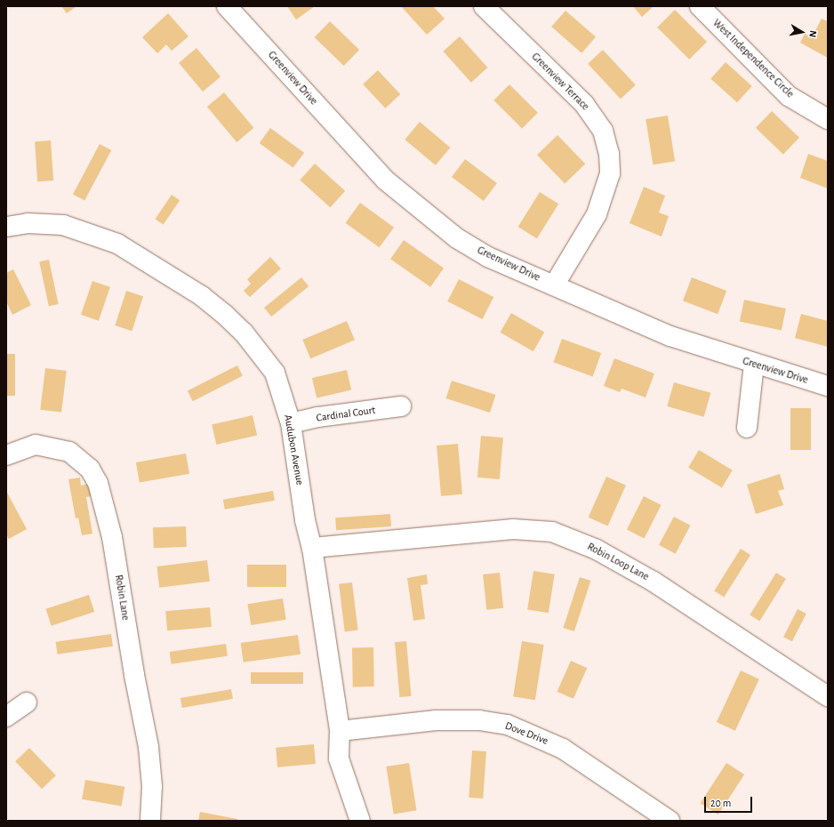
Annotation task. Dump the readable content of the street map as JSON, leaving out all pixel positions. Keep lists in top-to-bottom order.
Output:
{
  "streets": {
    "street": [
      "West Independence Circle",
      "Greenview Drive",
      "Greenview Terrace",
      "Cardinal Court",
      "Audubon Avenue",
      "Robin Loop Lane",
      "Robin Lane",
      "Dove Drive"
    ]
  },
  "crossings": [
    ["Greenview Drive", "Greenview Terrace"],
    ["Cardinal Court", "Audubon Avenue"],
    ["Audubon Avenue", "Robin Loop Lane"],
    ["Audubon Avenue", "Dove Drive"]
  ],
  "scale_bar": "20 m",
  "north": "right"
}
